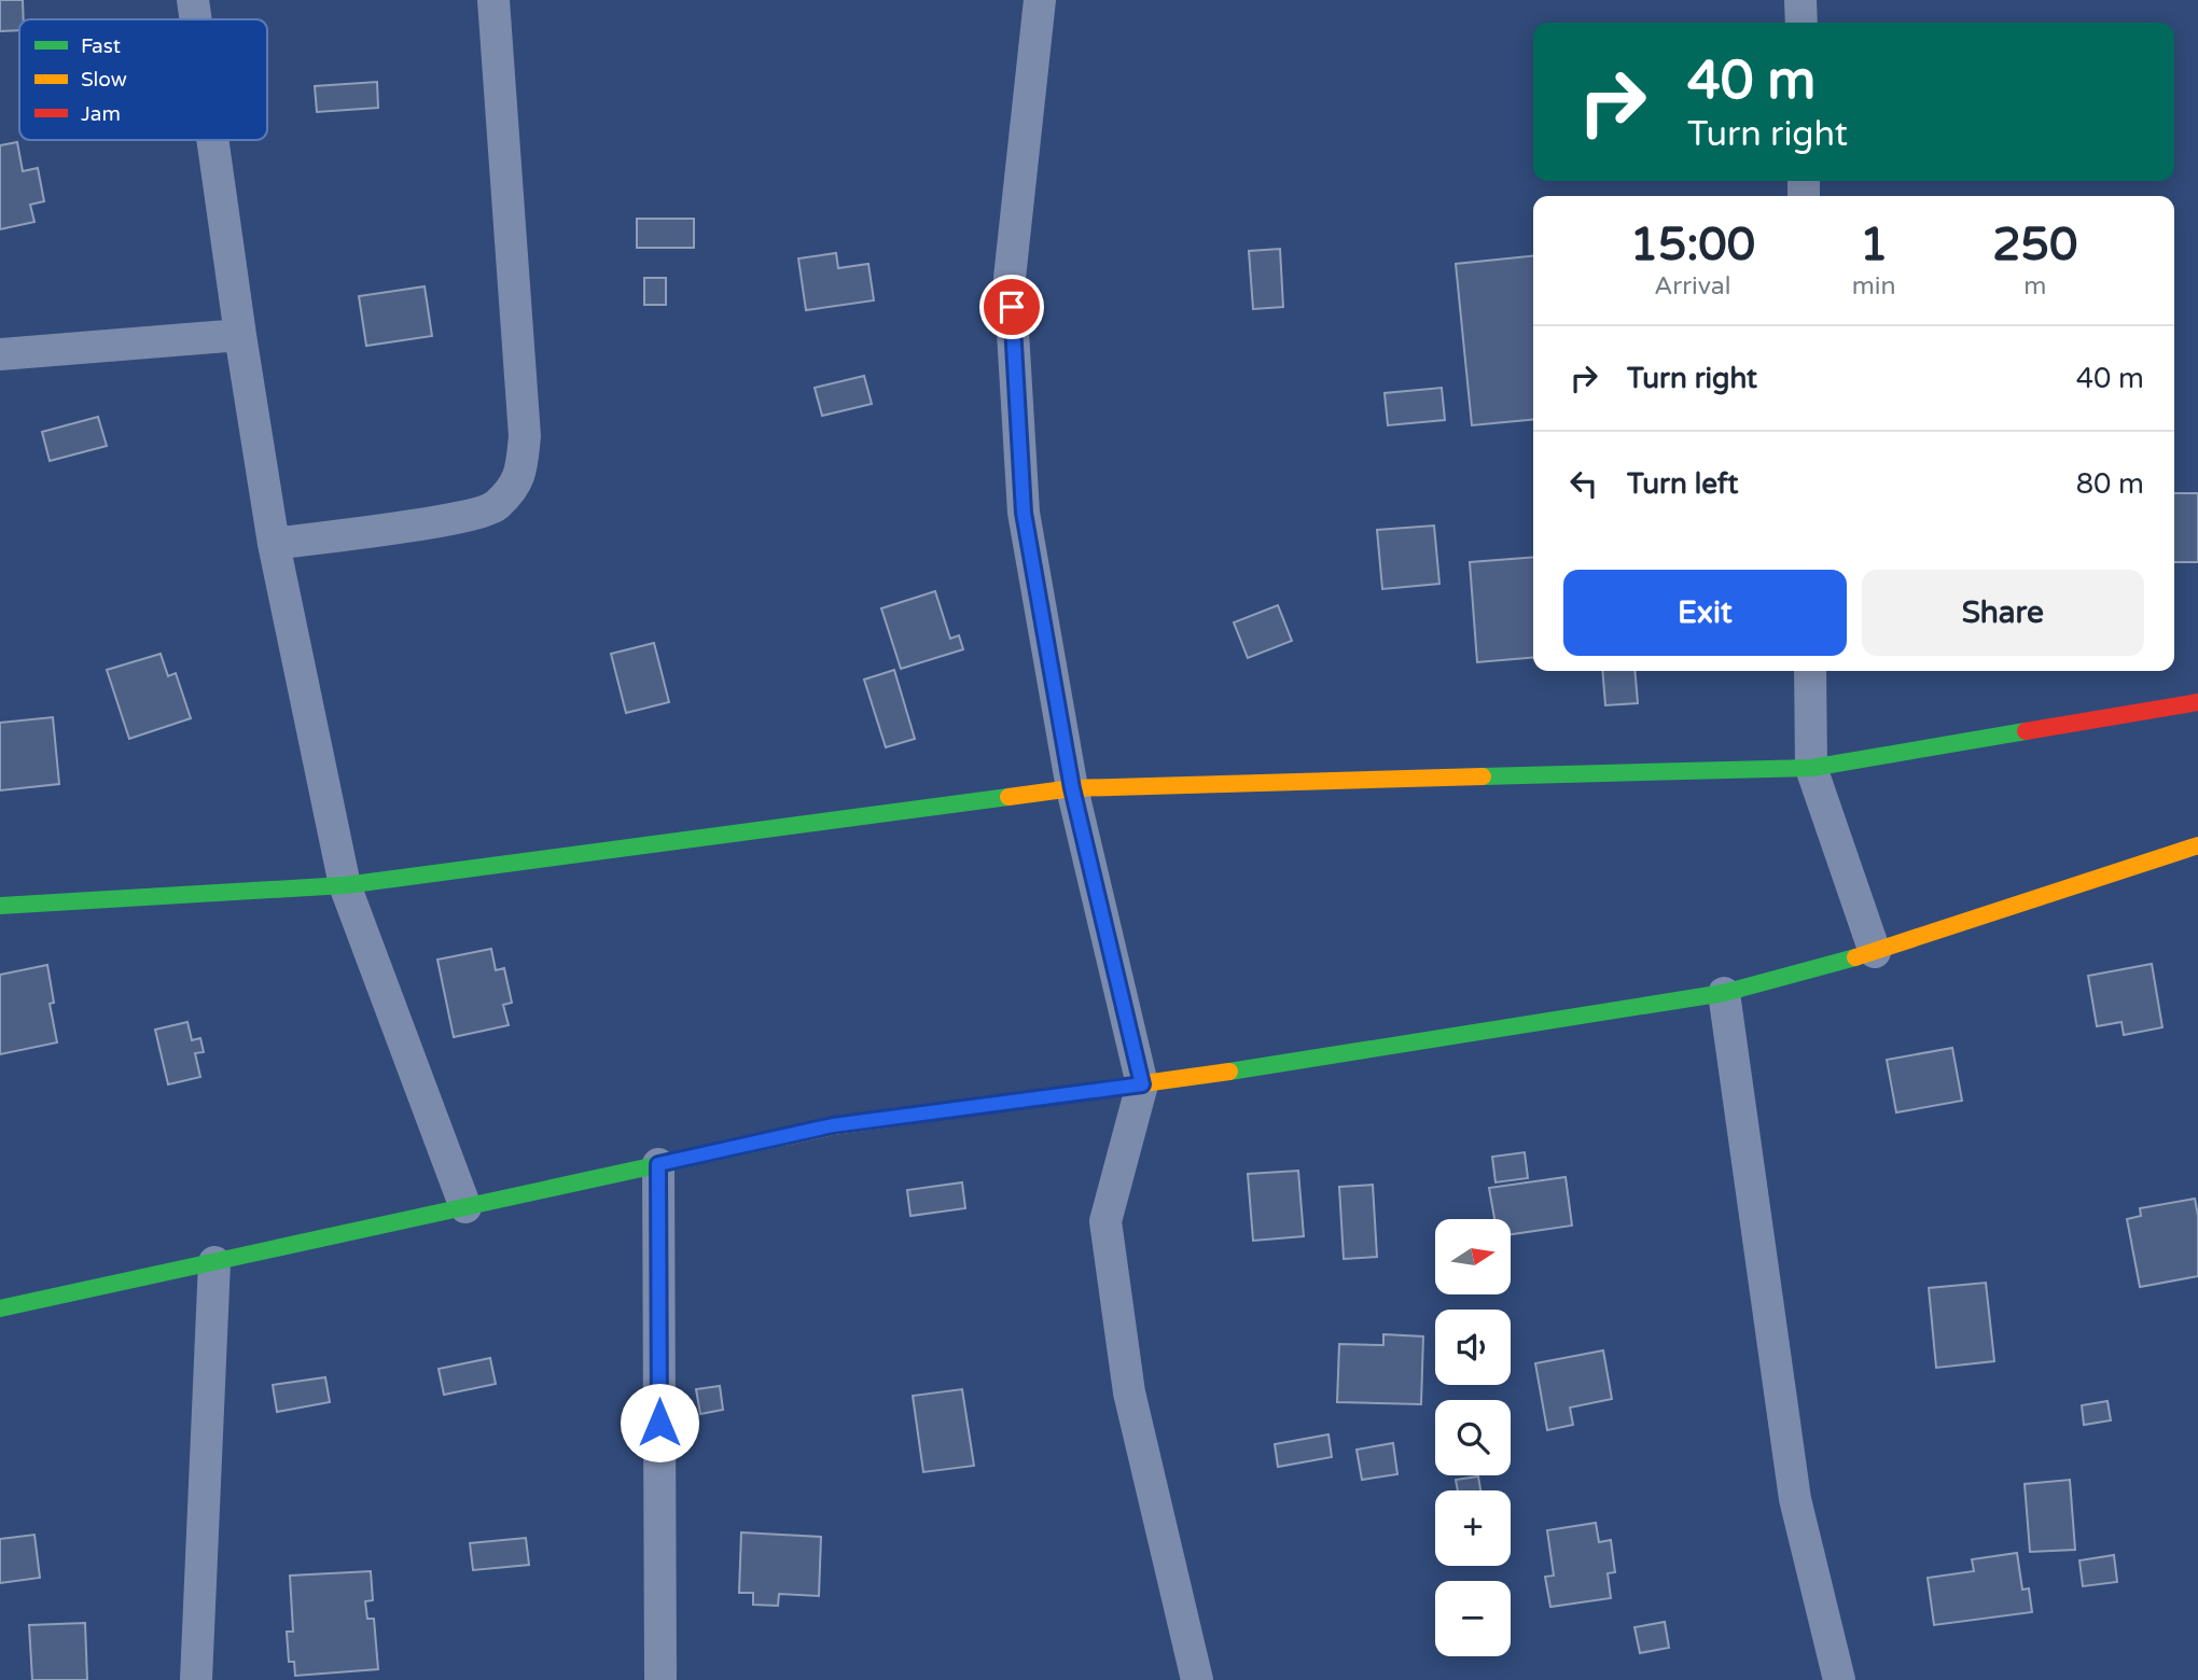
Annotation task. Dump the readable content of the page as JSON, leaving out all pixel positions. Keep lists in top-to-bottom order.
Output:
{
  "legend": ["Fast", "Slow", "Jam"],
  "north": "right",
  "page": {
    "turn": ["40 m", "Turn right"],
    "eta": [
      "15:00",
      "Arrival",
      "1",
      "min",
      "250",
      "m"
    ],
    "list": [
      {
        "name": "Turn right",
        "value": "40 m"
      },
      {
        "name": "Turn left",
        "value": "80 m"
      }
    ],
    "buttons": ["Exit", "Share"],
    "map_buttons": ["+", "−"]
  }
}
